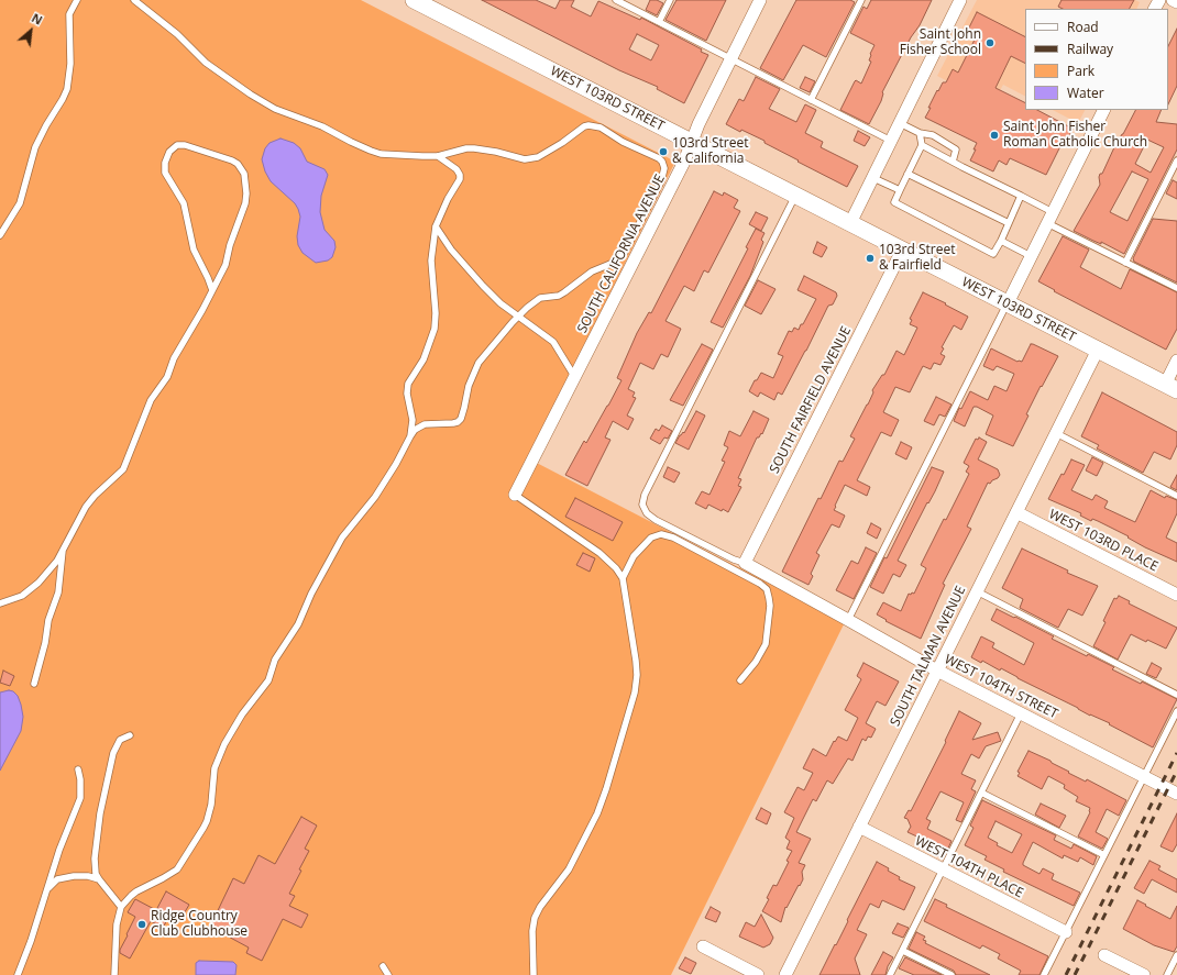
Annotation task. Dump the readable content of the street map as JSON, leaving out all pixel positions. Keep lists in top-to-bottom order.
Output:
{
  "streets": {
    "main road": ["WEST 103RD STREET"],
    "street": [
      "SOUTH CALIFORNIA AVENUE",
      "SOUTH FAIRFIELD AVENUE",
      "WEST 103RD PLACE",
      "SOUTH TALMAN AVENUE",
      "WEST 104TH STREET",
      "WEST 104TH PLACE"
    ]
  },
  "crossings": [
    ["WEST 103RD STREET", "SOUTH CALIFORNIA AVENUE"],
    ["WEST 103RD STREET", "SOUTH FAIRFIELD AVENUE"],
    ["WEST 103RD STREET", "SOUTH TALMAN AVENUE"],
    ["SOUTH FAIRFIELD AVENUE", "WEST 104TH STREET"],
    ["WEST 103RD PLACE", "SOUTH TALMAN AVENUE"],
    ["SOUTH TALMAN AVENUE", "WEST 104TH STREET"],
    ["SOUTH TALMAN AVENUE", "WEST 104TH PLACE"]
  ],
  "places": [
    "Saint John Fisher School",
    "Saint John Fisher Roman Catholic Church",
    "103rd Street & California",
    "103rd Street & Fairfield",
    "Ridge Country Club Clubhouse"
  ],
  "legend": [
    "Road",
    "Railway",
    "Park",
    "Water"
  ],
  "north": "top right"
}
